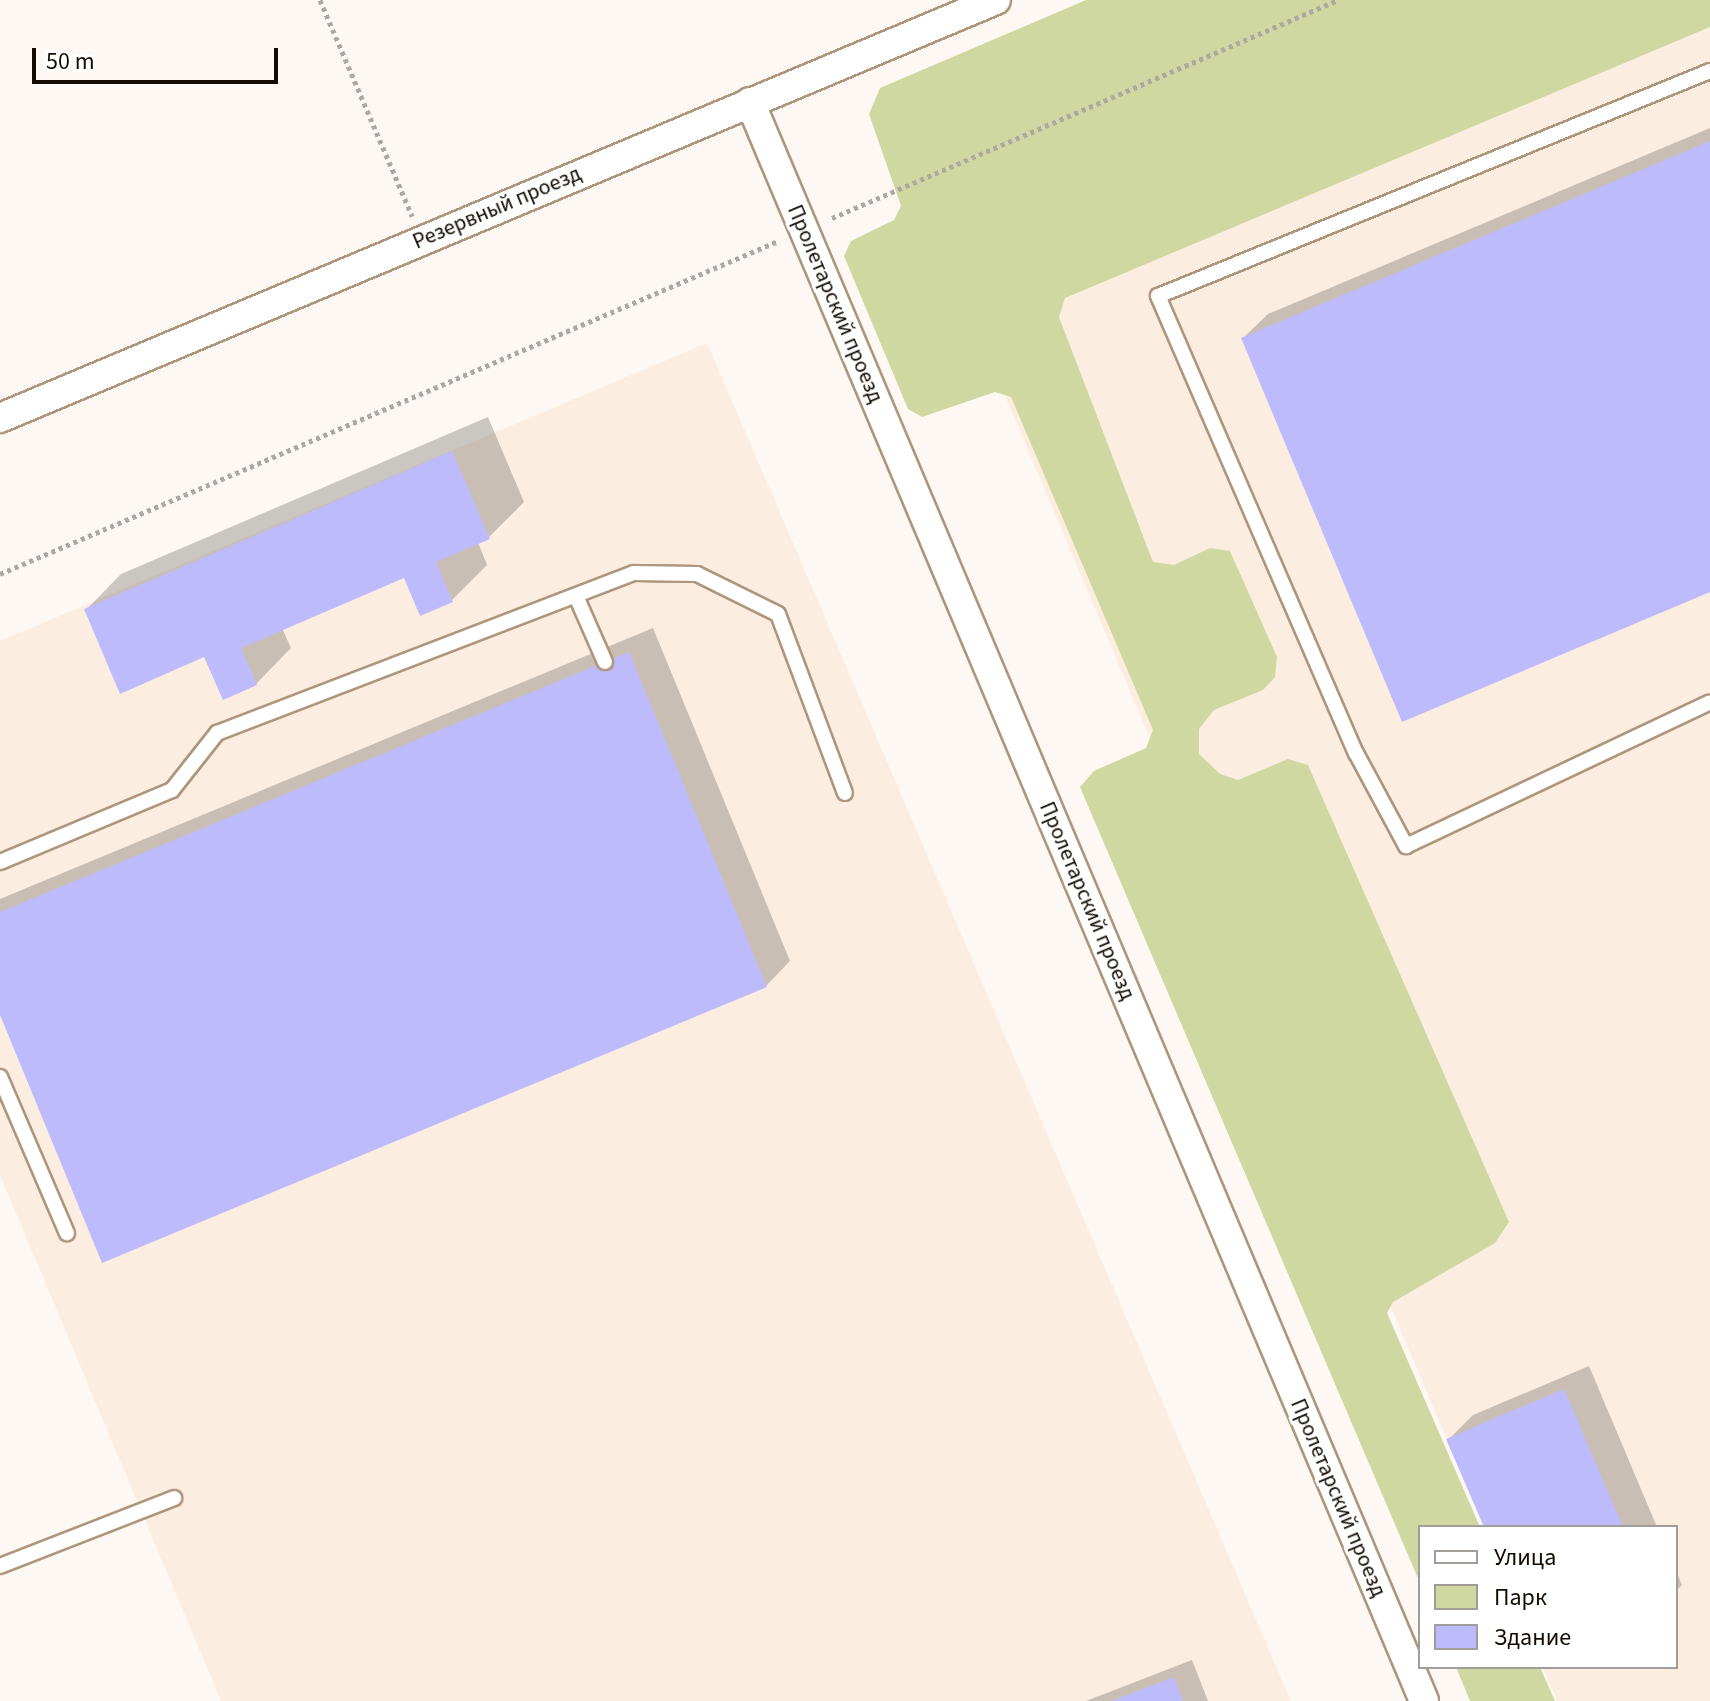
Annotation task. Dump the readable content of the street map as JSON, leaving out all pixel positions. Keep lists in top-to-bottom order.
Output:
{
  "streets": {
    "street": ["Резервный проезд", "Пролетарский проезд"]
  },
  "crossings": [
    ["Резервный проезд", "Пролетарский проезд"]
  ],
  "legend": ["Улица", "Парк", "Здание"],
  "scale_bar": "50 m"
}
